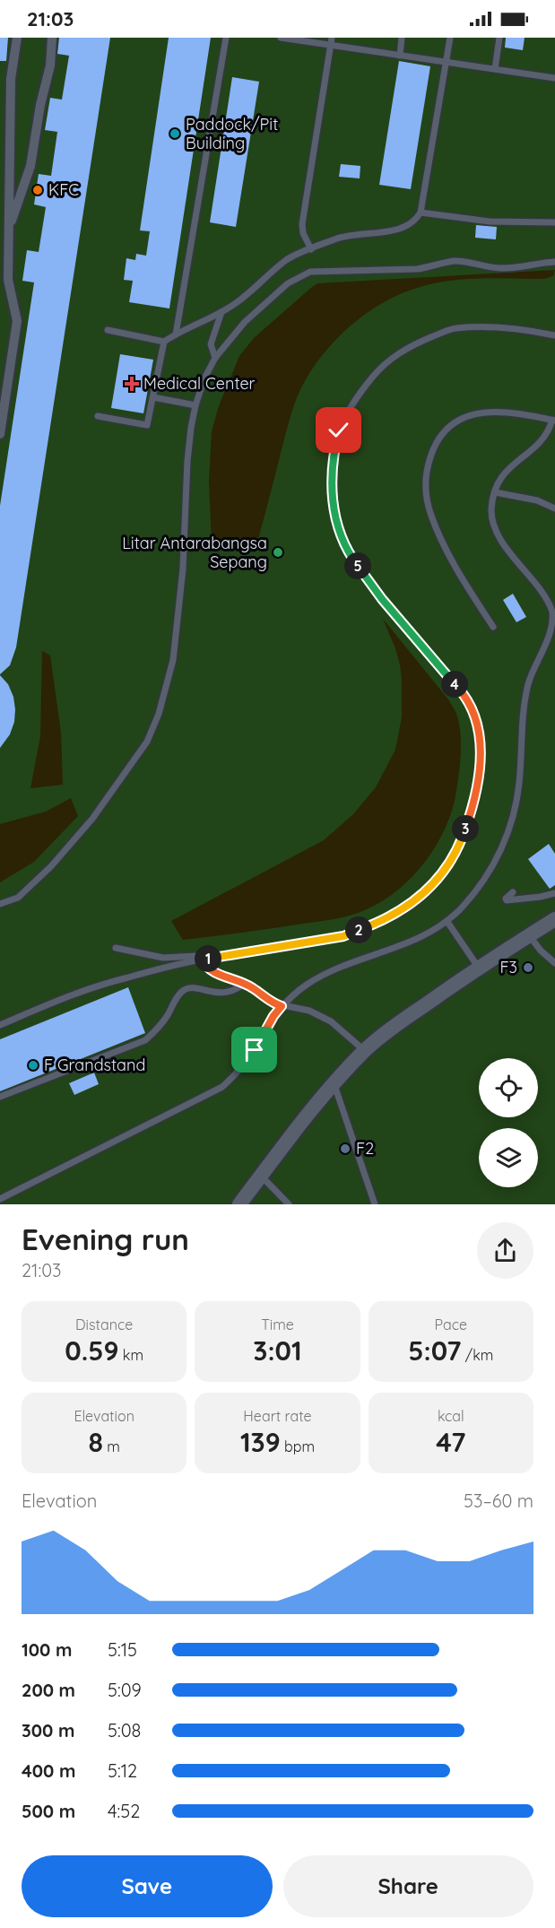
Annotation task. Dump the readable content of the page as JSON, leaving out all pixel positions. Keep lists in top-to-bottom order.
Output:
{
  "places": {
    "other": [
      "Paddock/Pit Building",
      "KFC",
      "Litar Antarabangsa Sepang",
      "F3",
      "F Grandstand",
      "F2"
    ],
    "health": ["Medical Center"]
  },
  "page": {
    "status": "21:03",
    "pins": [
      "5",
      "4",
      "3",
      "2",
      "1"
    ],
    "heading": ["Evening run", "21:03"],
    "stats": [
      ["Distance", "0.59 km"],
      ["Time", "3:01"],
      ["Pace", "5:07 /km"],
      ["Elevation", "8 m"],
      ["Heart rate", "139 bpm"],
      ["kcal", "47"]
    ],
    "chart": ["Elevation", "53–60 m"],
    "list": [
      {
        "name": "100 m",
        "note": "5:15"
      },
      {
        "name": "200 m",
        "note": "5:09"
      },
      {
        "name": "300 m",
        "note": "5:08"
      },
      {
        "name": "400 m",
        "note": "5:12"
      },
      {
        "name": "500 m",
        "note": "4:52"
      }
    ],
    "buttons": ["Save", "Share"]
  }
}
